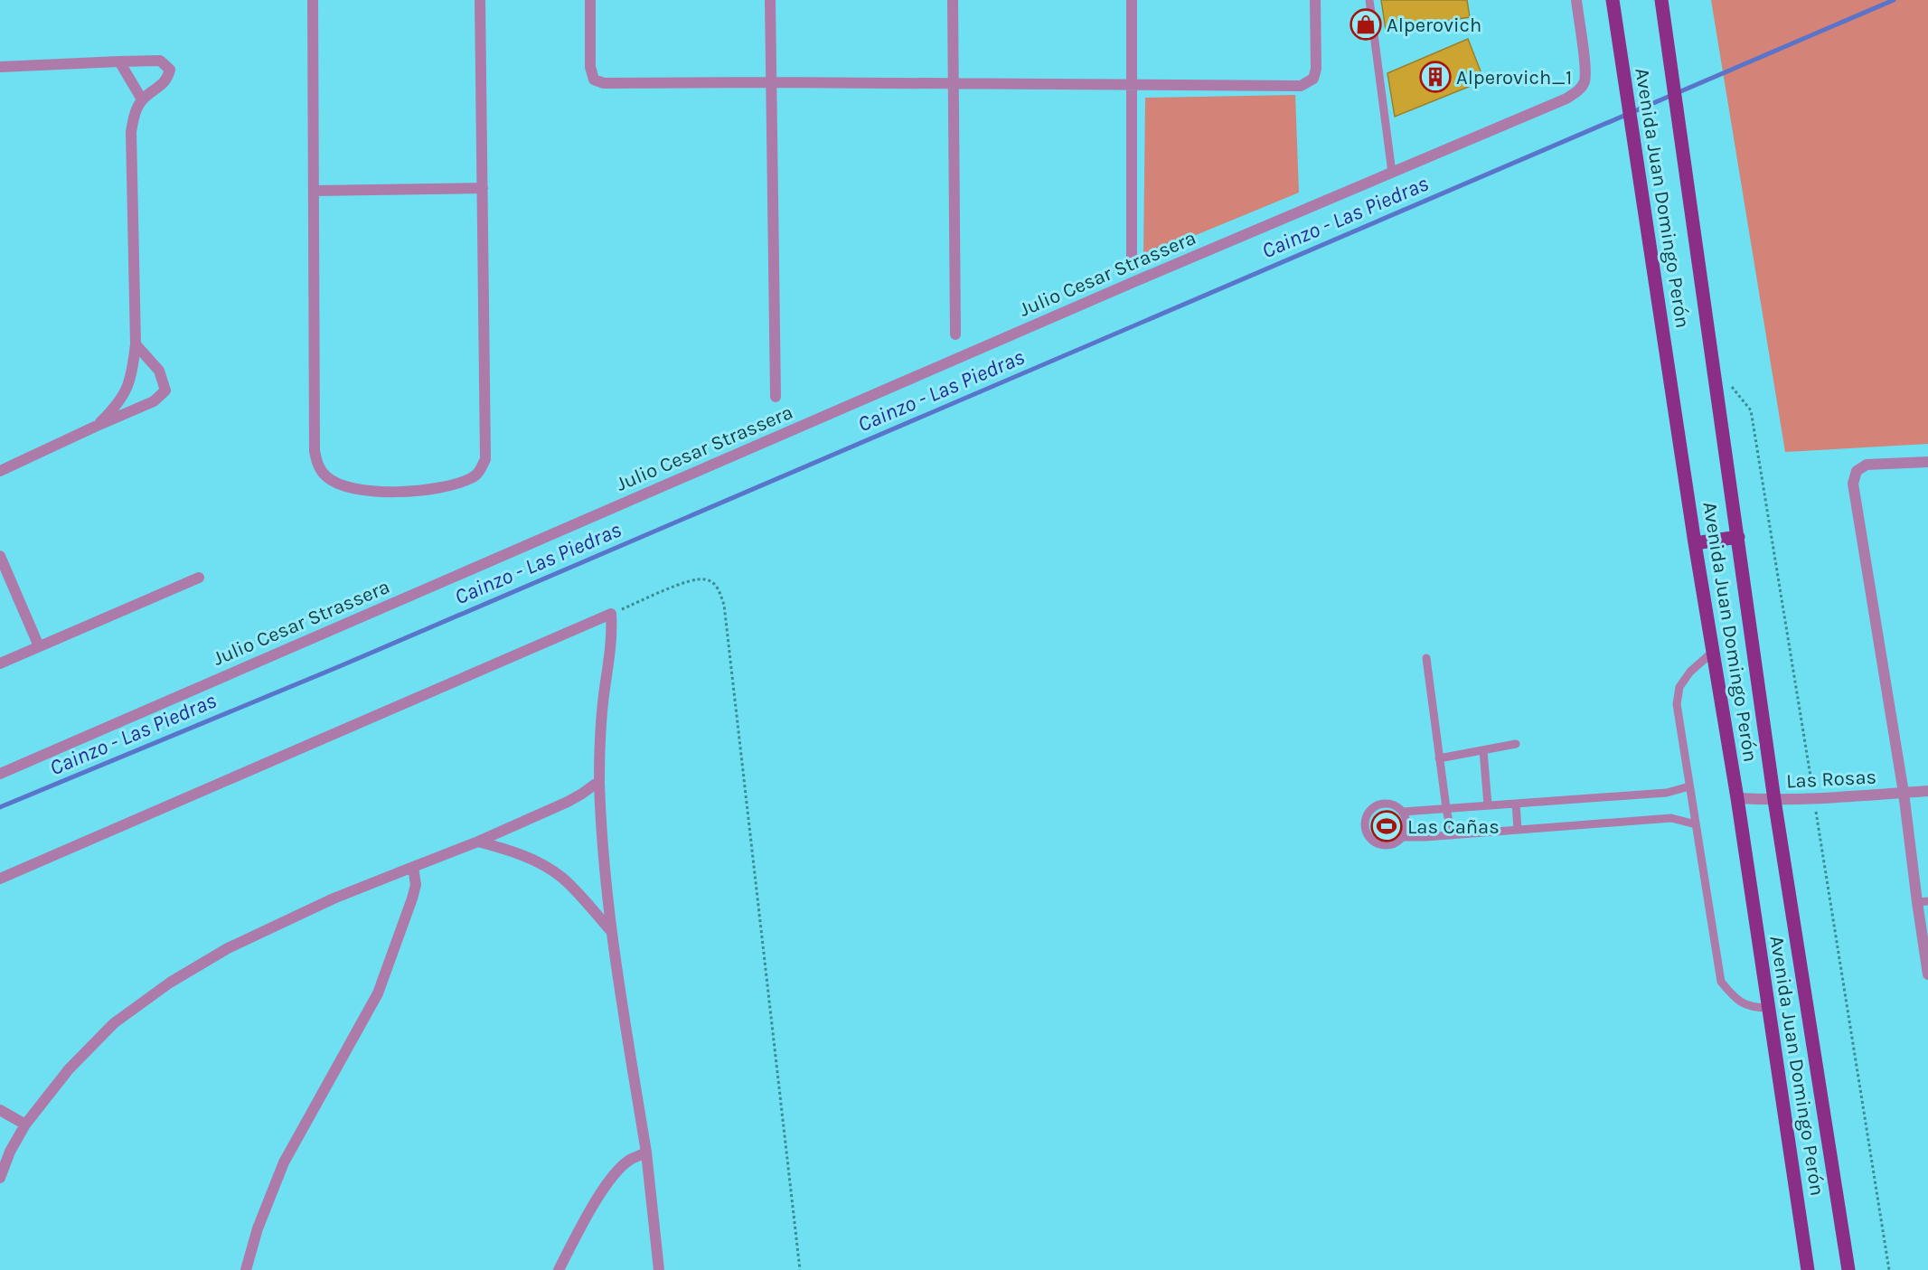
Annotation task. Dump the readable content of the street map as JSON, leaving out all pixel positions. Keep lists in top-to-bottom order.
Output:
{
  "streets": {
    "main road": ["Avenida Juan Domingo Perón"],
    "street": ["Julio Cesar Strassera", "Las Rosas"]
  },
  "crossings": [
    ["Avenida Juan Domingo Perón", "Las Rosas"]
  ],
  "water": ["Cainzo - Las Piedras"],
  "places": {
    "shop": ["Alperovich"],
    "building": ["Alperovich_1"],
    "sports": ["Las Cañas"]
  }
}
